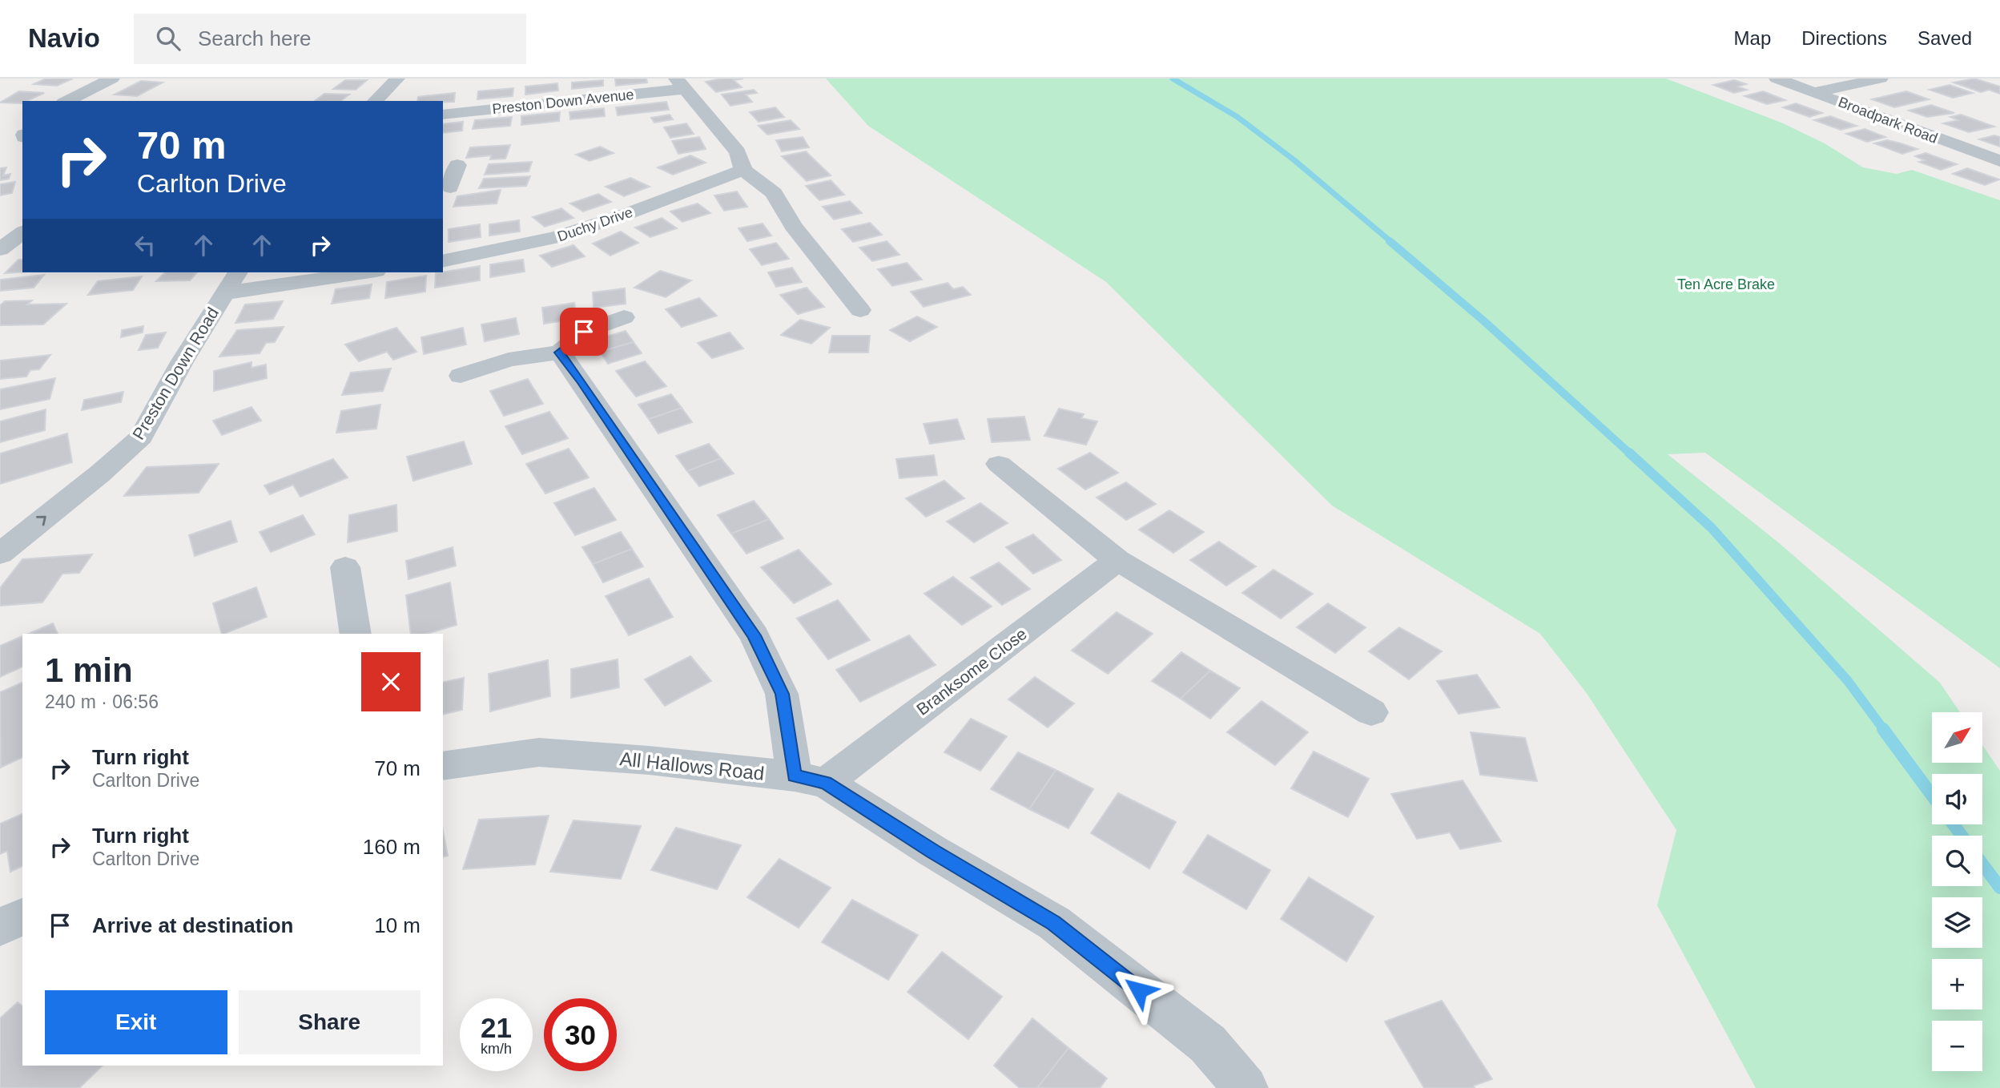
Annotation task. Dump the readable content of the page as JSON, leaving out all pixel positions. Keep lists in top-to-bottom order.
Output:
{
  "streets": {
    "street": [
      "Preston Down Avenue",
      "Broadpark Road",
      "Duchy Drive",
      "Preston Down Road",
      "Branksome Close",
      "All Hallows Road"
    ]
  },
  "crossings": [
    ["Branksome Close", "All Hallows Road"]
  ],
  "one_way": ["Preston Down Road"],
  "parks": ["Ten Acre Brake"],
  "north": "top right",
  "page": {
    "header": "Navio",
    "search": "Search here",
    "nav": ["Map", "Directions", "Saved"],
    "turn": ["70 m", "Carlton Drive"],
    "heading": ["1 min", "240 m · 06:56"],
    "map_buttons": ["+", "−"],
    "list": [
      {
        "name": "Turn right",
        "note": "Carlton Drive",
        "value": "70 m"
      },
      {
        "name": "Turn right",
        "note": "Carlton Drive",
        "value": "160 m"
      },
      {
        "name": "Arrive at destination",
        "value": "10 m"
      }
    ],
    "buttons": ["Exit", "Share"],
    "speed": "21 km/h",
    "limit": "30"
  }
}
